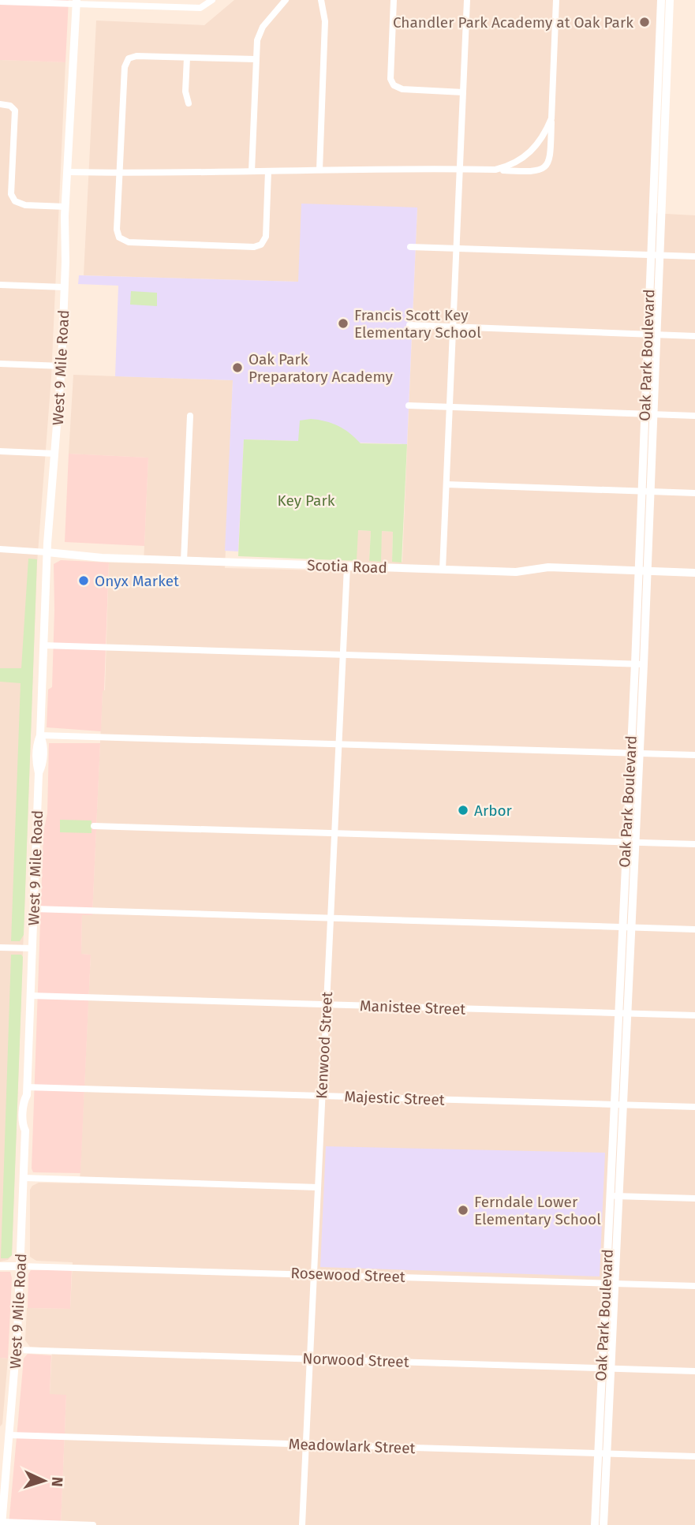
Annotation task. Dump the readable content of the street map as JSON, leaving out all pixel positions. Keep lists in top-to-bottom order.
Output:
{
  "streets": {
    "main road": ["West 9 Mile Road"],
    "street": [
      "Oak Park Boulevard",
      "Scotia Road",
      "Manistee Street",
      "Kenwood Street",
      "Majestic Street",
      "Rosewood Street",
      "Norwood Street",
      "Meadowlark Street"
    ]
  },
  "crossings": [
    ["Oak Park Boulevard", "Scotia Road"],
    ["Oak Park Boulevard", "Manistee Street"],
    ["Oak Park Boulevard", "Majestic Street"],
    ["Oak Park Boulevard", "Rosewood Street"],
    ["Oak Park Boulevard", "Norwood Street"],
    ["Oak Park Boulevard", "Meadowlark Street"],
    ["West 9 Mile Road", "Scotia Road"],
    ["West 9 Mile Road", "Manistee Street"],
    ["West 9 Mile Road", "Majestic Street"],
    ["West 9 Mile Road", "Rosewood Street"],
    ["West 9 Mile Road", "Norwood Street"],
    ["West 9 Mile Road", "Meadowlark Street"],
    ["Scotia Road", "Kenwood Street"],
    ["Manistee Street", "Kenwood Street"],
    ["Kenwood Street", "Majestic Street"],
    ["Kenwood Street", "Rosewood Street"],
    ["Kenwood Street", "Norwood Street"],
    ["Kenwood Street", "Meadowlark Street"]
  ],
  "parks": ["Key Park"],
  "places": [
    "Chandler Park Academy at Oak Park",
    "Francis Scott Key Elementary School",
    "Oak Park Preparatory Academy",
    "Onyx Market",
    "Arbor",
    "Ferndale Lower Elementary School"
  ],
  "north": "right"
}
